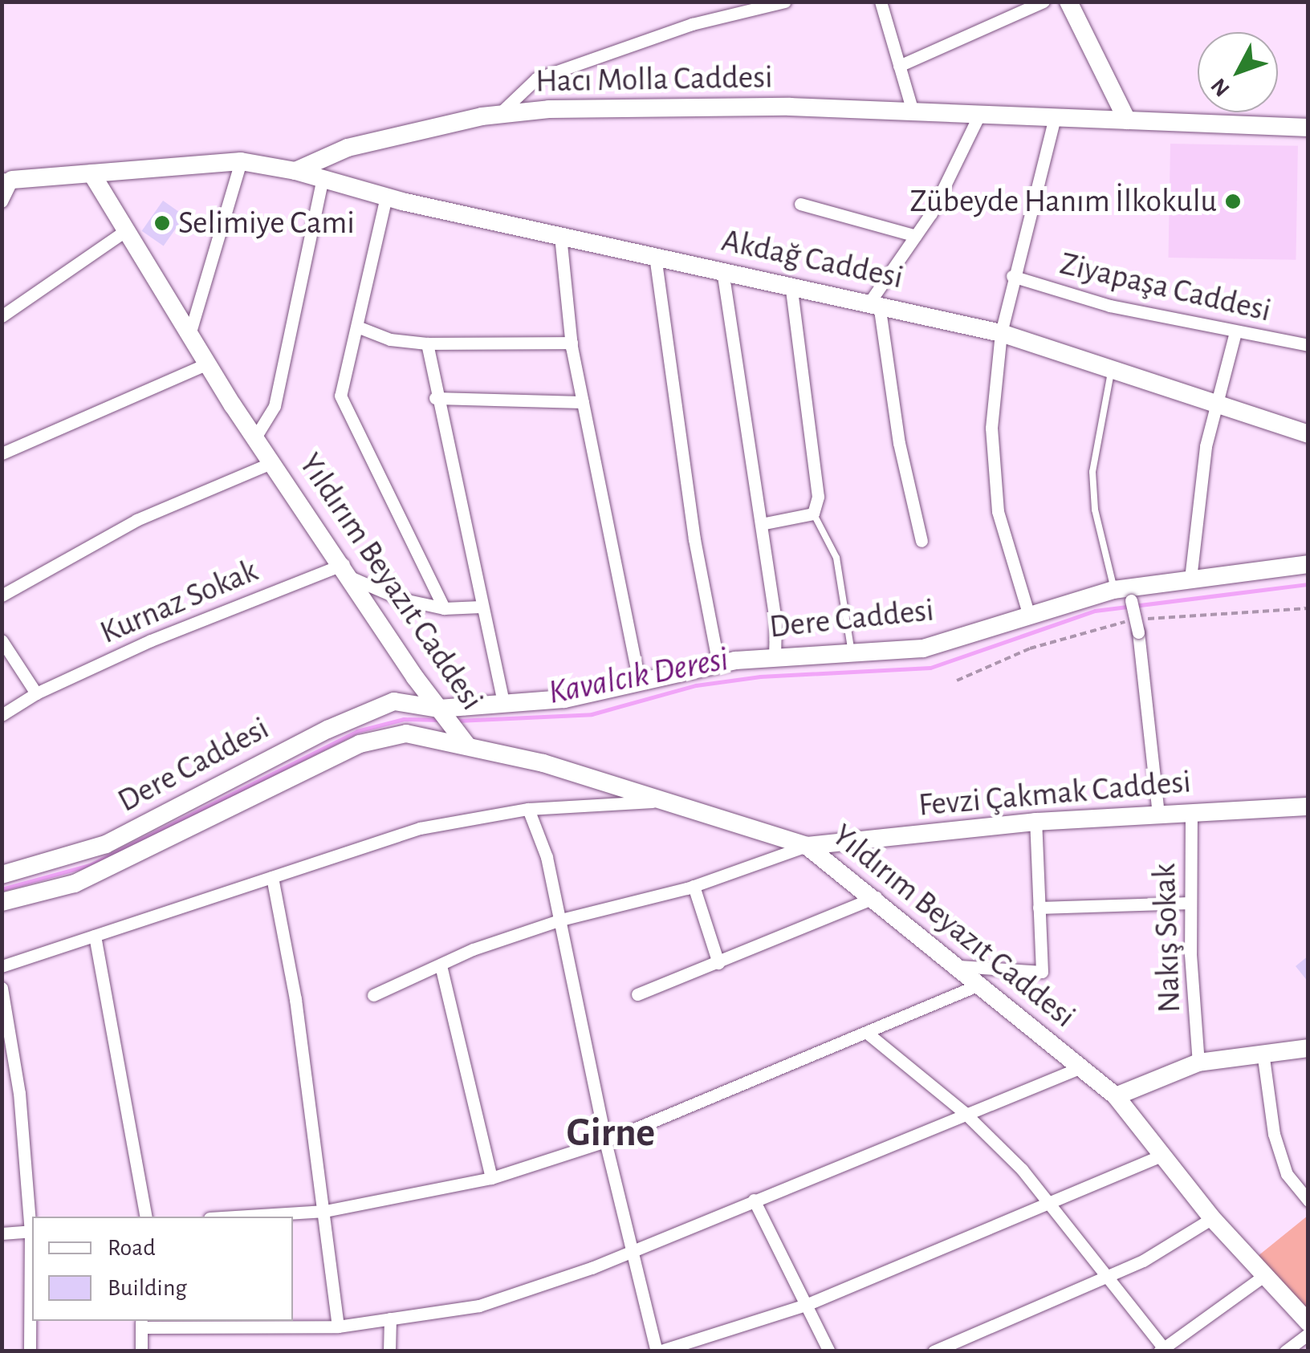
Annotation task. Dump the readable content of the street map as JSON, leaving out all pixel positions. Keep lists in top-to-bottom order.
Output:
{
  "streets": {
    "street": [
      "Hacı Molla Caddesi",
      "Akdağ Caddesi",
      "Ziyapaşa Caddesi",
      "Yıldırım Beyazıt Caddesi",
      "Kurnaz Sokak",
      "Dere Caddesi",
      "Fevzi Çakmak Caddesi",
      "Nakış Sokak"
    ]
  },
  "crossings": [
    ["Hacı Molla Caddesi", "Akdağ Caddesi"],
    ["Yıldırım Beyazıt Caddesi", "Kurnaz Sokak"],
    ["Yıldırım Beyazıt Caddesi", "Dere Caddesi"],
    ["Yıldırım Beyazıt Caddesi", "Fevzi Çakmak Caddesi"],
    ["Fevzi Çakmak Caddesi", "Nakış Sokak"]
  ],
  "districts": ["Girne"],
  "water": ["Kavalcık Deresi"],
  "places": ["Zübeyde Hanım İlkokulu", "Selimiye Cami"],
  "legend": ["Road", "Building"],
  "north": "bottom left"
}
